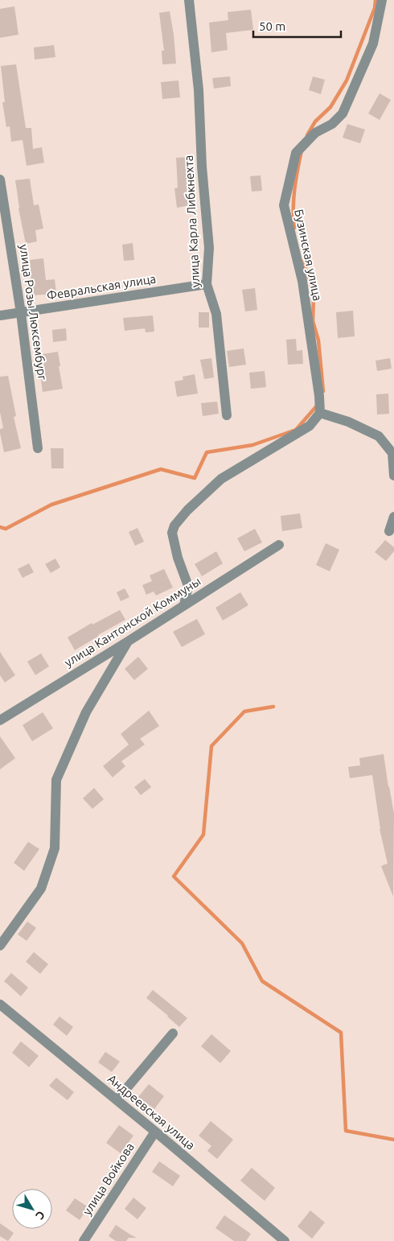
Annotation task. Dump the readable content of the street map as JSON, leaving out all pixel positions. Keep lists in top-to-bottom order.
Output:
{
  "streets": {
    "street": [
      "улица Карла Либкнехта",
      "Бузинская улица",
      "Февральская улица",
      "улица Розы Люксембург",
      "улица Кантонской Коммуны",
      "Андреевская улица",
      "улица Войкова"
    ]
  },
  "crossings": [
    ["улица Карла Либкнехта", "Февральская улица"],
    ["Февральская улица", "улица Розы Люксембург"],
    ["Андреевская улица", "улица Войкова"]
  ],
  "scale_bar": "50 m",
  "north": "bottom right"
}
